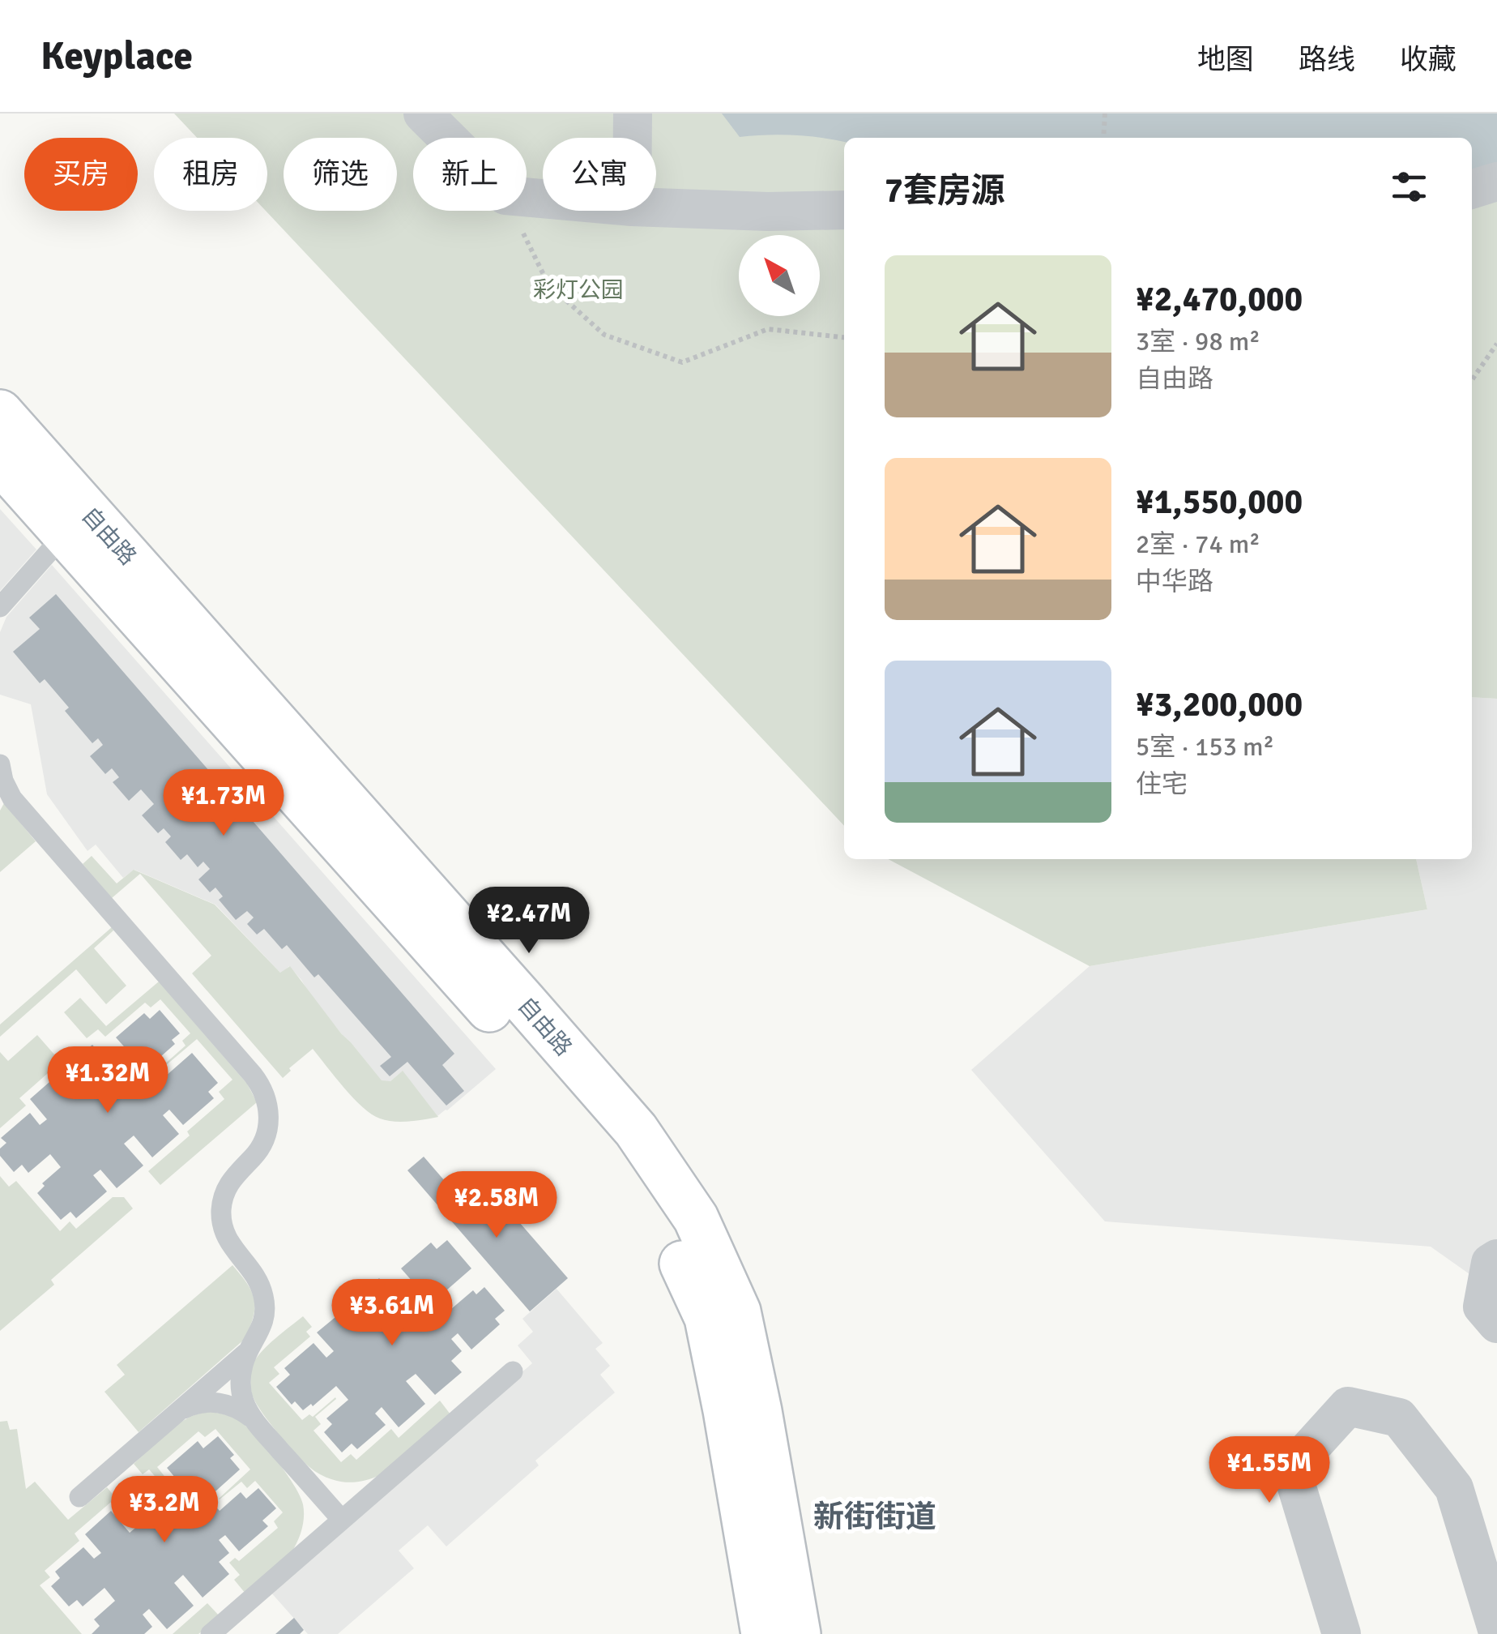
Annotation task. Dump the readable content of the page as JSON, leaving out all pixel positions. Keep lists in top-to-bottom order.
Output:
{
  "streets": {
    "main road": ["自由路"]
  },
  "districts": ["新街街道"],
  "parks": ["彩灯公园"],
  "north": "top left",
  "page": {
    "header": "Keyplace",
    "nav": ["地图", "路线", "收藏"],
    "chip": [
      "买房",
      "租房",
      "筛选",
      "新上",
      "公寓"
    ],
    "heading": "7套房源",
    "list": [
      {
        "name": "¥2,470,000",
        "note": "3室 · 98 m² · 自由路"
      },
      {
        "name": "¥1,550,000",
        "note": "2室 · 74 m² · 中华路"
      },
      {
        "name": "¥3,200,000",
        "note": "5室 · 153 m² · 住宅"
      }
    ],
    "price": [
      "¥1.73M",
      "¥2.47M",
      "¥1.32M",
      "¥2.58M",
      "¥3.61M",
      "¥1.55M",
      "¥3.2M"
    ]
  }
}
